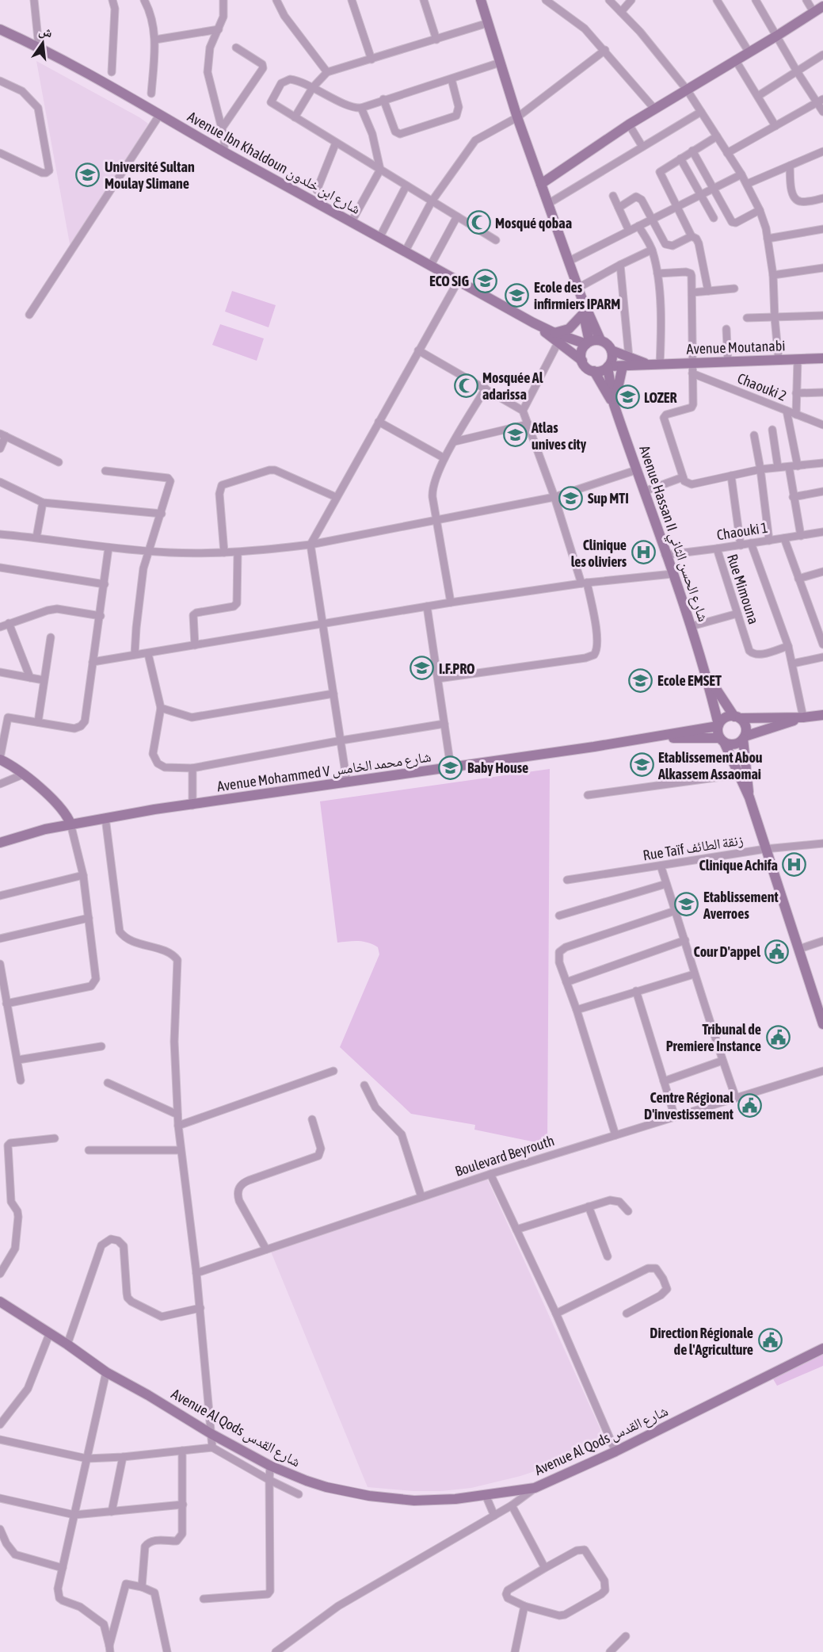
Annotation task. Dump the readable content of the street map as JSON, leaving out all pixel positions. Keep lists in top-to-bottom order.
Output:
{
  "streets": {
    "street": [
      "Avenue Ibn Khaldoun شارع ابن خلدون",
      "Avenue Moutanabi",
      "Chaouki 2",
      "Chaouki 1",
      "Avenue Hassan II شارع الحسن الثاني",
      "Rue Mimouna",
      "Avenue Mohammed V شارع محمد الخامس",
      "Rue Taïf زنقة الطائف",
      "Boulevard Beyrouth",
      "Avenue Al Qods شارع القدس"
    ]
  },
  "crossings": [
    ["Avenue Moutanabi", "Chaouki 2"],
    ["Chaouki 1", "Avenue Hassan II شارع الحسن الثاني"],
    ["Chaouki 1", "Rue Mimouna"]
  ],
  "places": {
    "school or university": [
      "Université Sultan Moulay Slimane",
      "ECO SIG",
      "Ecole des infirmiers IPARM",
      "LOZER",
      "Atlas unives city",
      "Sup MTI",
      "I.F.PRO",
      "Ecole EMSET",
      "Etablissement Abou Alkassem Assaomai",
      "Baby House",
      "Etablissement Averroes"
    ],
    "mosque": ["Mosqué qobaa", "Mosquée Al adarissa"],
    "hospital": ["Clinique les oliviers", "Clinique Achifa"],
    "public building": [
      "Cour D'appel",
      "Tribunal de Premiere Instance",
      "Centre Régional D'investissement",
      "Direction Régionale de l'Agriculture"
    ]
  },
  "north": "top"
}
